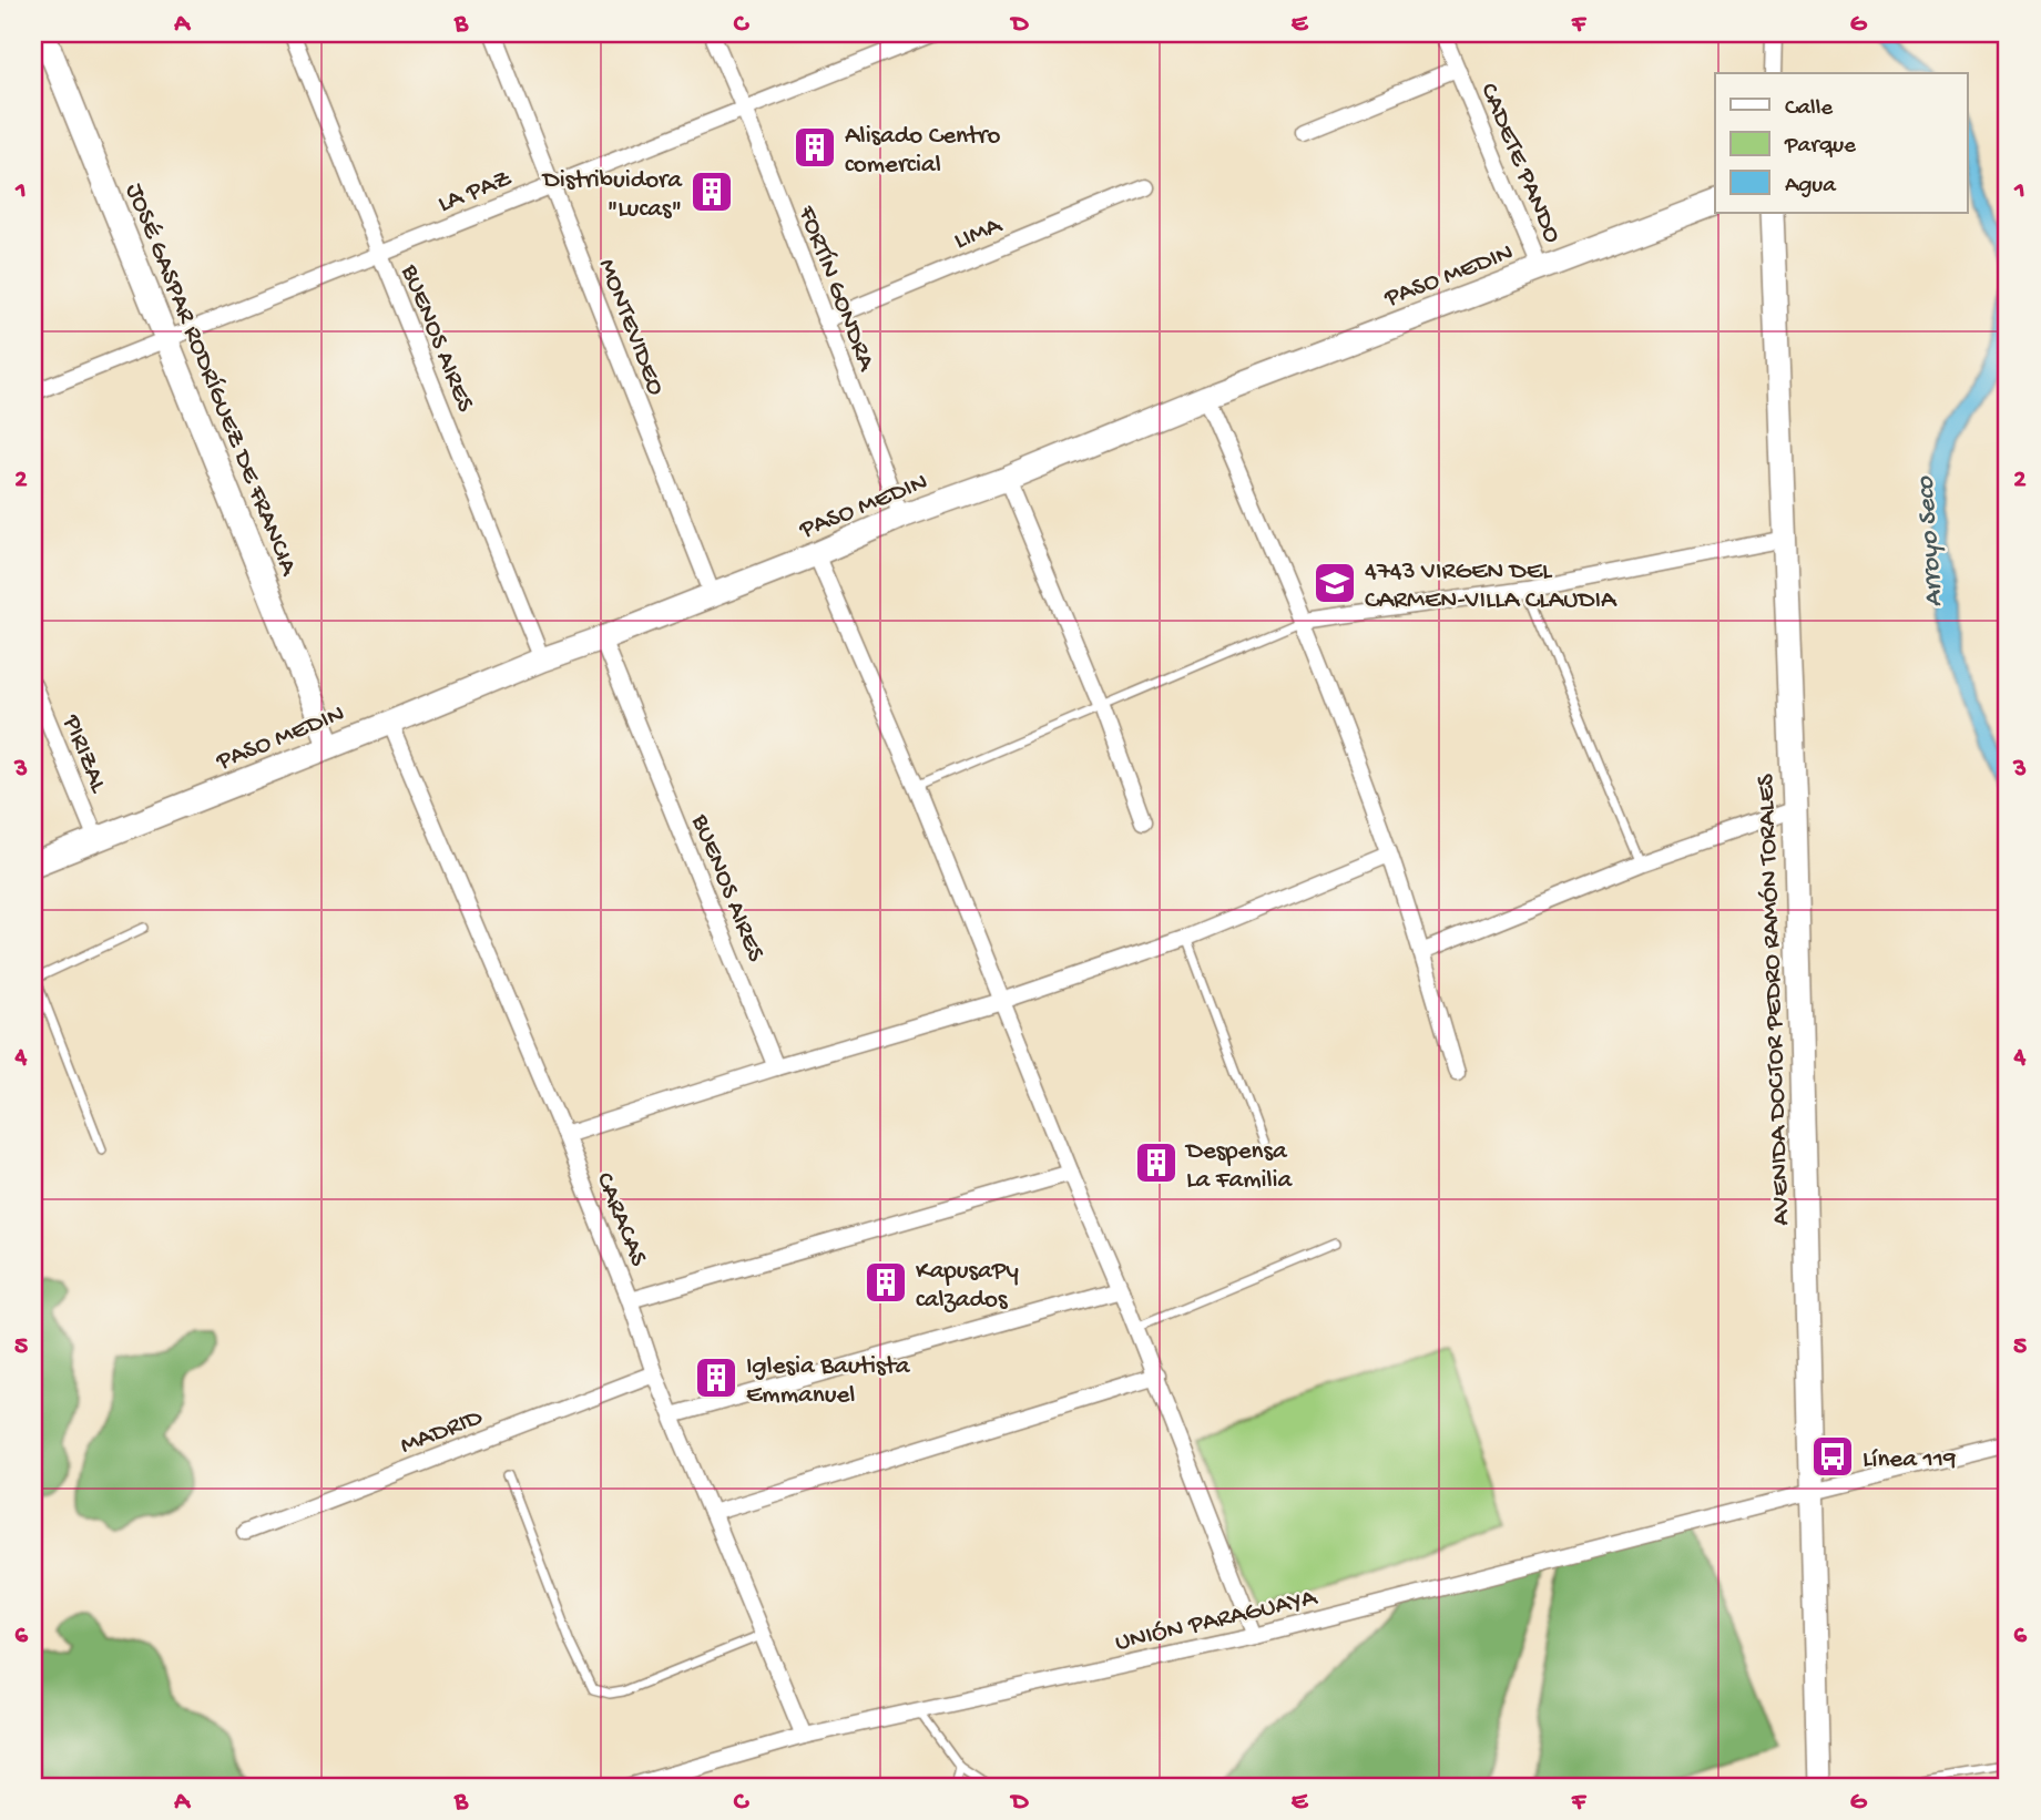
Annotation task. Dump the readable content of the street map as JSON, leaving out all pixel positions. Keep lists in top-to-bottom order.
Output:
{
  "streets": {
    "street": [
      "CADETE PANDO",
      "LA PAZ",
      "LIMA",
      "PASO MEDIN",
      "FORTÍN GONDRA",
      "MONTEVIDEO",
      "BUENOS AIRES",
      "JOSÉ GASPAR RODRÍGUEZ DE FRANCIA",
      "PIRIZAL",
      "AVENIDA DOCTOR PEDRO RAMÓN TORALES",
      "CARACAS",
      "MADRID",
      "UNIÓN PARAGUAYA"
    ]
  },
  "crossings": [
    ["CADETE PANDO", "PASO MEDIN"],
    ["LA PAZ", "FORTÍN GONDRA"],
    ["LA PAZ", "MONTEVIDEO"],
    ["LA PAZ", "BUENOS AIRES"],
    ["LA PAZ", "JOSÉ GASPAR RODRÍGUEZ DE FRANCIA"],
    ["LIMA", "FORTÍN GONDRA"],
    ["PASO MEDIN", "FORTÍN GONDRA"],
    ["PASO MEDIN", "MONTEVIDEO"],
    ["PASO MEDIN", "BUENOS AIRES"],
    ["PASO MEDIN", "JOSÉ GASPAR RODRÍGUEZ DE FRANCIA"],
    ["PASO MEDIN", "PIRIZAL"],
    ["PASO MEDIN", "CARACAS"],
    ["AVENIDA DOCTOR PEDRO RAMÓN TORALES", "UNIÓN PARAGUAYA"],
    ["CARACAS", "MADRID"],
    ["CARACAS", "UNIÓN PARAGUAYA"]
  ],
  "water": ["Arroyo Seco"],
  "places": {
    "building": [
      "Alisado Centro comercial",
      "Distribuidora \"Lucas\"",
      "Despensa La Familia",
      "KapusaPy calzados",
      "Iglesia Bautista Emmanuel"
    ],
    "school or university": ["4743 VIRGEN DEL CARMEN-VILLA CLAUDIA"],
    "bus stop": ["Línea 119"]
  },
  "legend": ["Calle", "Parque", "Agua"],
  "grid": {
    "columns": [
      "A",
      "B",
      "C",
      "D",
      "E",
      "F",
      "G"
    ],
    "rows": [
      "1",
      "2",
      "3",
      "4",
      "5",
      "6"
    ]
  }
}
